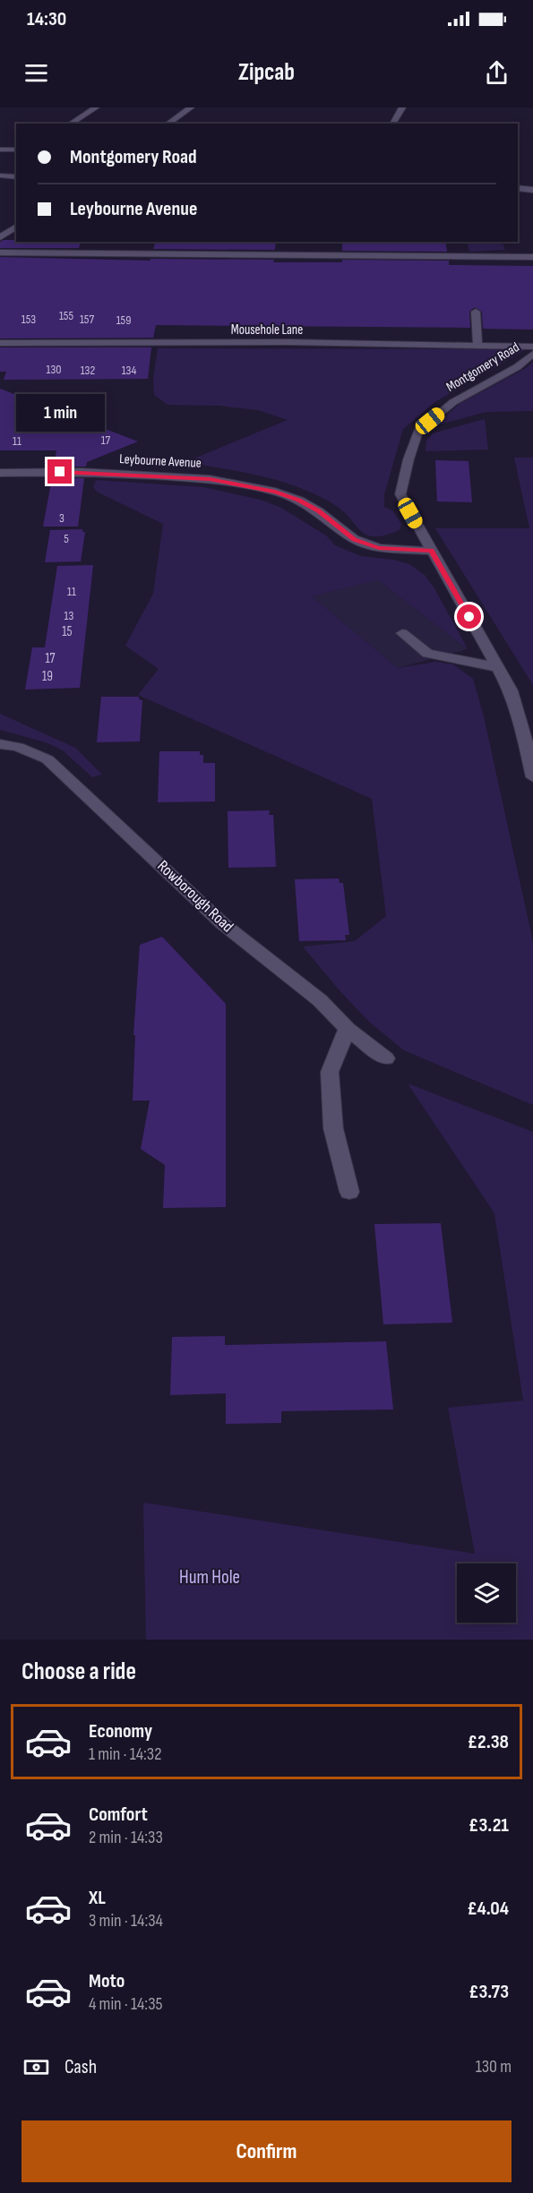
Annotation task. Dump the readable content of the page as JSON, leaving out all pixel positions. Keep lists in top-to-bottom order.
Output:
{
  "streets": {
    "street": [
      "Mousehole Lane",
      "Montgomery Road",
      "Leybourne Avenue",
      "Rowborough Road"
    ]
  },
  "crossings": [
    ["Montgomery Road", "Leybourne Avenue"]
  ],
  "parks": ["Hum Hole"],
  "house_numbers": [
    "155",
    "153",
    "157",
    "159",
    "130",
    "132",
    "134",
    "17",
    "11",
    "3",
    "5",
    "11",
    "13",
    "15",
    "17",
    "19"
  ],
  "page": {
    "status": "14:30",
    "header": "Zipcab",
    "banner": ["Montgomery Road", "Leybourne Avenue"],
    "bubble": "1 min",
    "heading": "Choose a ride",
    "list": [
      {
        "name": "Economy",
        "note": "1 min · 14:32",
        "value": "£2.38"
      },
      {
        "name": "Comfort",
        "note": "2 min · 14:33",
        "value": "£3.21"
      },
      {
        "name": "XL",
        "note": "3 min · 14:34",
        "value": "£4.04"
      },
      {
        "name": "Moto",
        "note": "4 min · 14:35",
        "value": "£3.73"
      }
    ],
    "pay": ["Cash", "130 m"],
    "buttons": "Confirm"
  }
}
